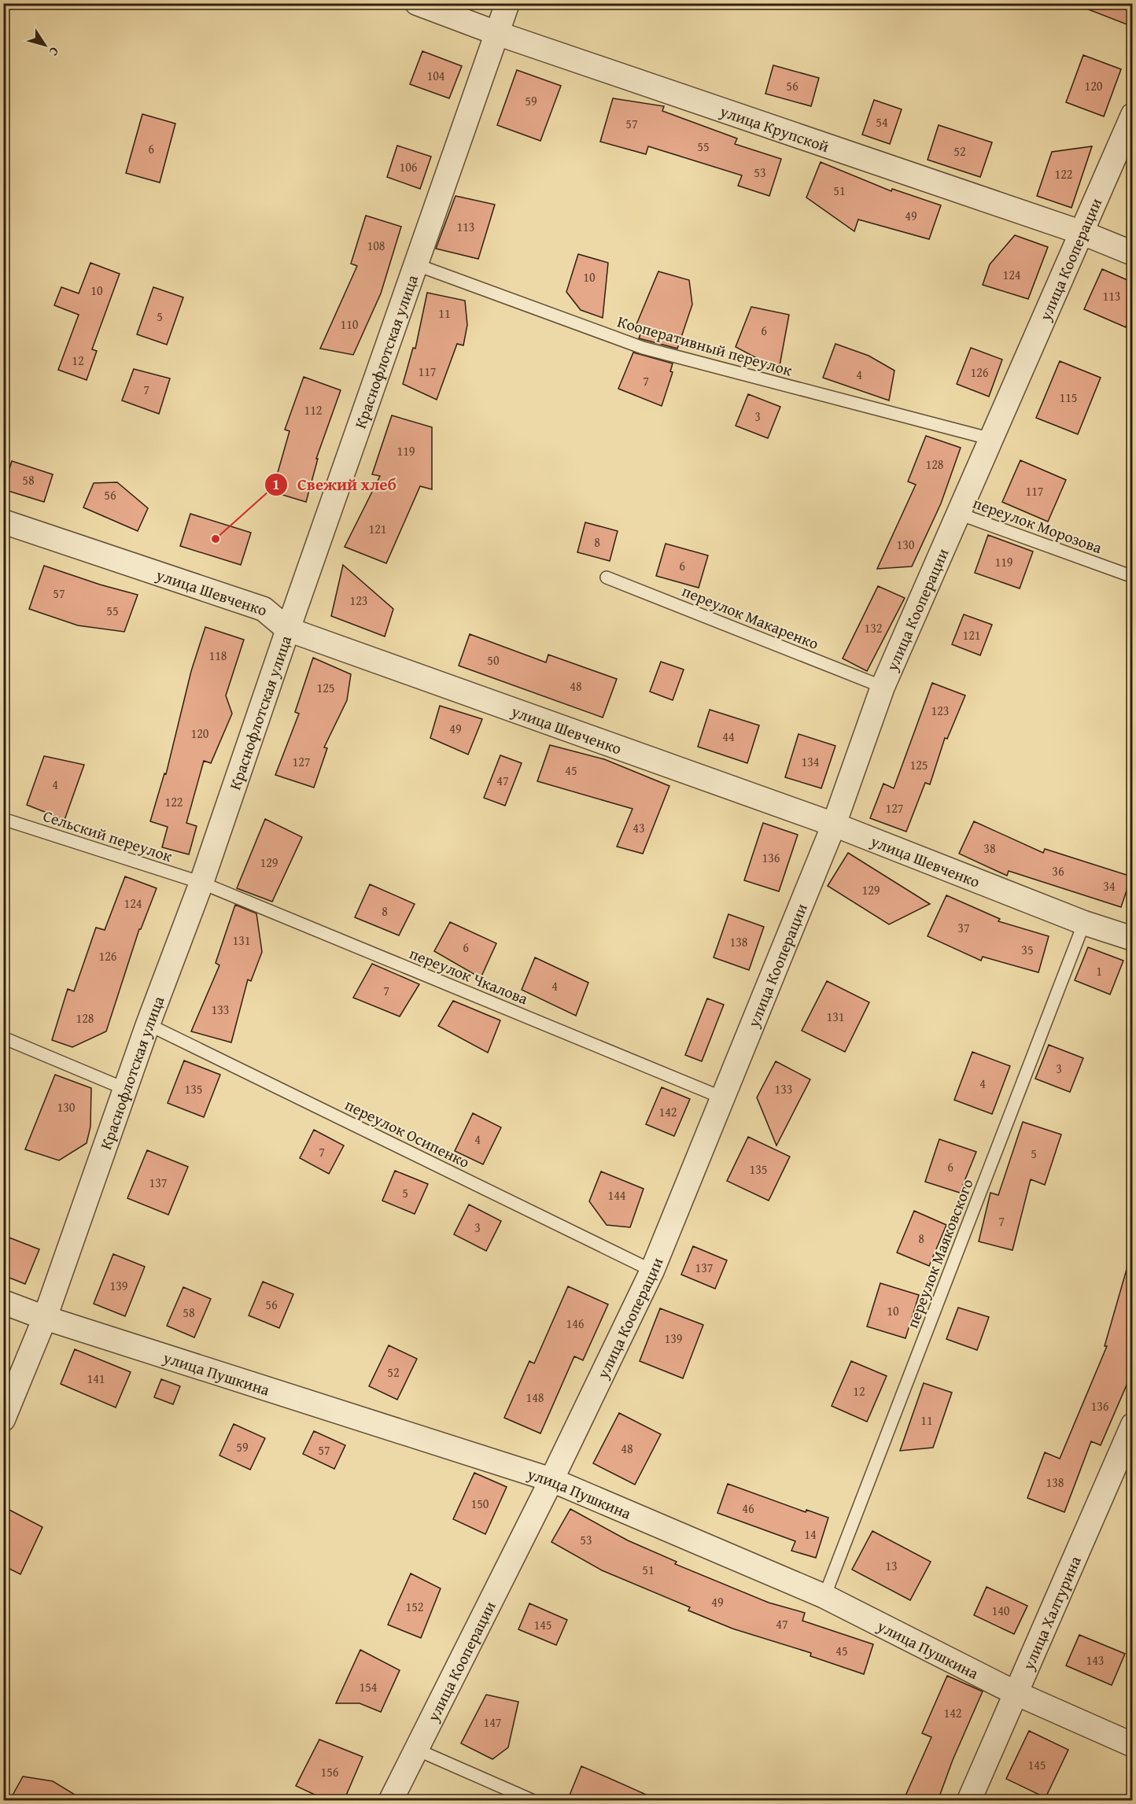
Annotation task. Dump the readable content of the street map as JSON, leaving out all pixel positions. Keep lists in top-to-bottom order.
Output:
{
  "streets": {
    "street": [
      "улица Крупской",
      "улица Кооперации",
      "Краснофлотская улица",
      "улица Шевченко",
      "улица Пушкина",
      "улица Халтурина"
    ],
    "lane": [
      "Кооперативный переулок",
      "переулок Морозова",
      "переулок Макаренко",
      "Сельский переулок",
      "переулок Чкалова",
      "переулок Осипенко",
      "переулок Маяковского"
    ]
  },
  "crossings": [
    ["улица Крупской", "улица Кооперации"],
    ["улица Крупской", "Краснофлотская улица"],
    ["улица Кооперации", "Кооперативный переулок"],
    ["улица Кооперации", "переулок Морозова"],
    ["улица Кооперации", "улица Шевченко"],
    ["улица Кооперации", "переулок Макаренко"],
    ["улица Кооперации", "переулок Чкалова"],
    ["улица Кооперации", "переулок Осипенко"],
    ["улица Кооперации", "улица Пушкина"],
    ["Кооперативный переулок", "Краснофлотская улица"],
    ["Краснофлотская улица", "улица Шевченко"],
    ["Краснофлотская улица", "Сельский переулок"],
    ["Краснофлотская улица", "переулок Чкалова"],
    ["Краснофлотская улица", "переулок Осипенко"],
    ["Краснофлотская улица", "улица Пушкина"],
    ["улица Шевченко", "переулок Маяковского"],
    ["Сельский переулок", "переулок Чкалова"],
    ["переулок Маяковского", "улица Пушкина"],
    ["улица Пушкина", "улица Халтурина"]
  ],
  "places": ["Свежий хлеб"],
  "house_numbers": [
    "104",
    "56",
    "120",
    "59",
    "54",
    "57",
    "55",
    "6",
    "52",
    "106",
    "53",
    "122",
    "51",
    "49",
    "113",
    "108",
    "124",
    "10",
    "10",
    "113",
    "11",
    "5",
    "110",
    "6",
    "12",
    "117",
    "126",
    "4",
    "7",
    "7",
    "115",
    "112",
    "3",
    "119",
    "128",
    "58",
    "117",
    "56",
    "121",
    "8",
    "130",
    "119",
    "6",
    "57",
    "123",
    "55",
    "132",
    "121",
    "118",
    "50",
    "48",
    "125",
    "123",
    "49",
    "120",
    "44",
    "127",
    "134",
    "125",
    "45",
    "47",
    "4",
    "122",
    "127",
    "43",
    "38",
    "136",
    "129",
    "36",
    "34",
    "129",
    "124",
    "8",
    "37",
    "131",
    "138",
    "6",
    "35",
    "126",
    "1",
    "4",
    "7",
    "133",
    "131",
    "128",
    "3",
    "4",
    "135",
    "133",
    "130",
    "142",
    "4",
    "7",
    "5",
    "6",
    "135",
    "137",
    "5",
    "144",
    "7",
    "3",
    "8",
    "137",
    "139",
    "56",
    "10",
    "58",
    "146",
    "139",
    "52",
    "141",
    "12",
    "148",
    "136",
    "11",
    "59",
    "48",
    "57",
    "138",
    "150",
    "46",
    "14",
    "53",
    "13",
    "51",
    "49",
    "152",
    "140",
    "47",
    "145",
    "45",
    "143",
    "154",
    "142",
    "147",
    "145",
    "156"
  ],
  "north": "bottom right"
}
